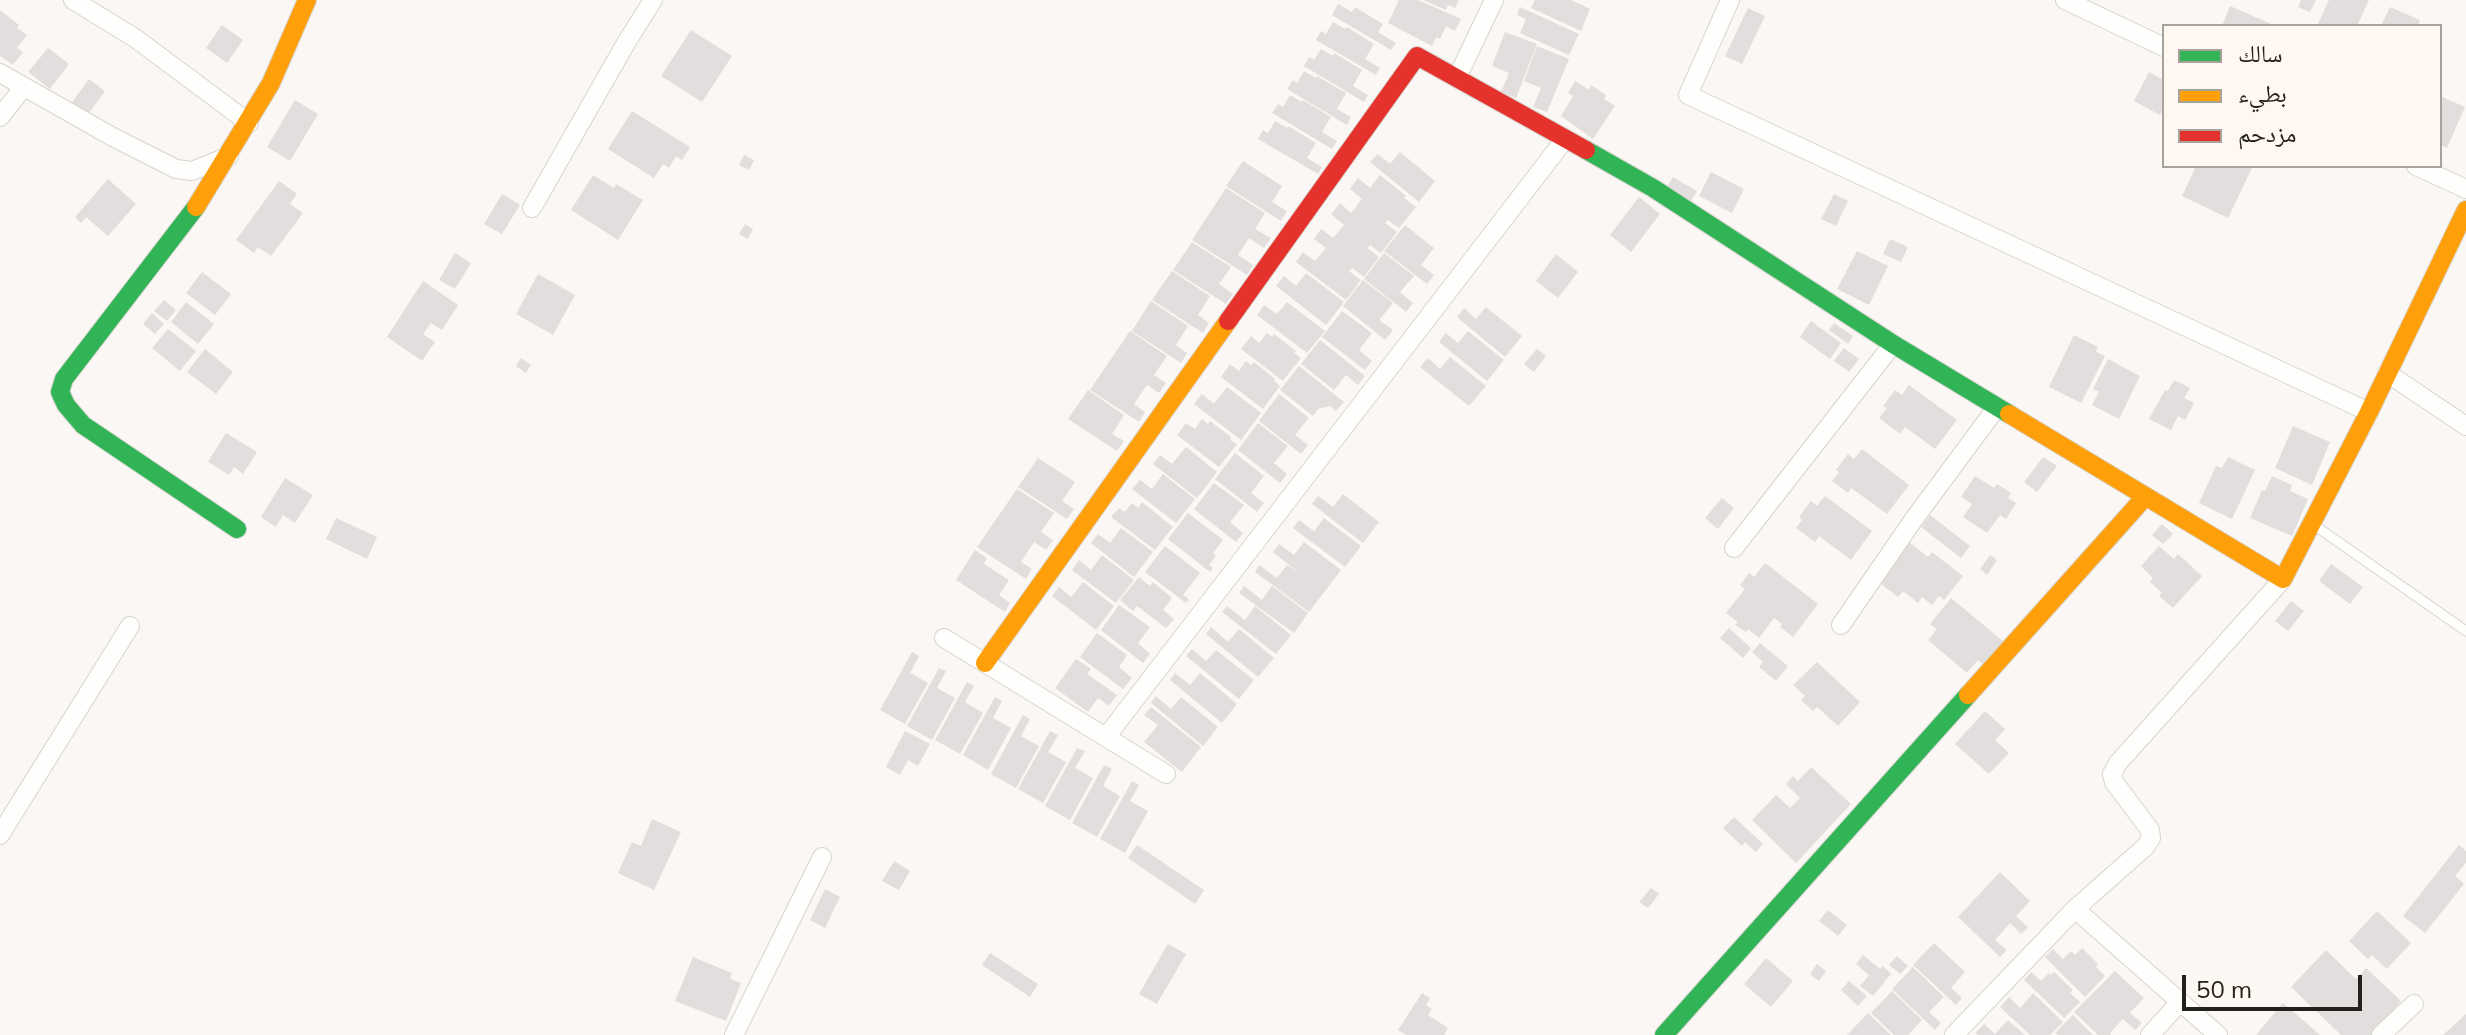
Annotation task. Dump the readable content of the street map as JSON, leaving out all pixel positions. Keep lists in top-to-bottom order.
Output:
{
  "legend": ["سالك", "بطيء", "مزدحم"],
  "scale_bar": "50 m"
}
